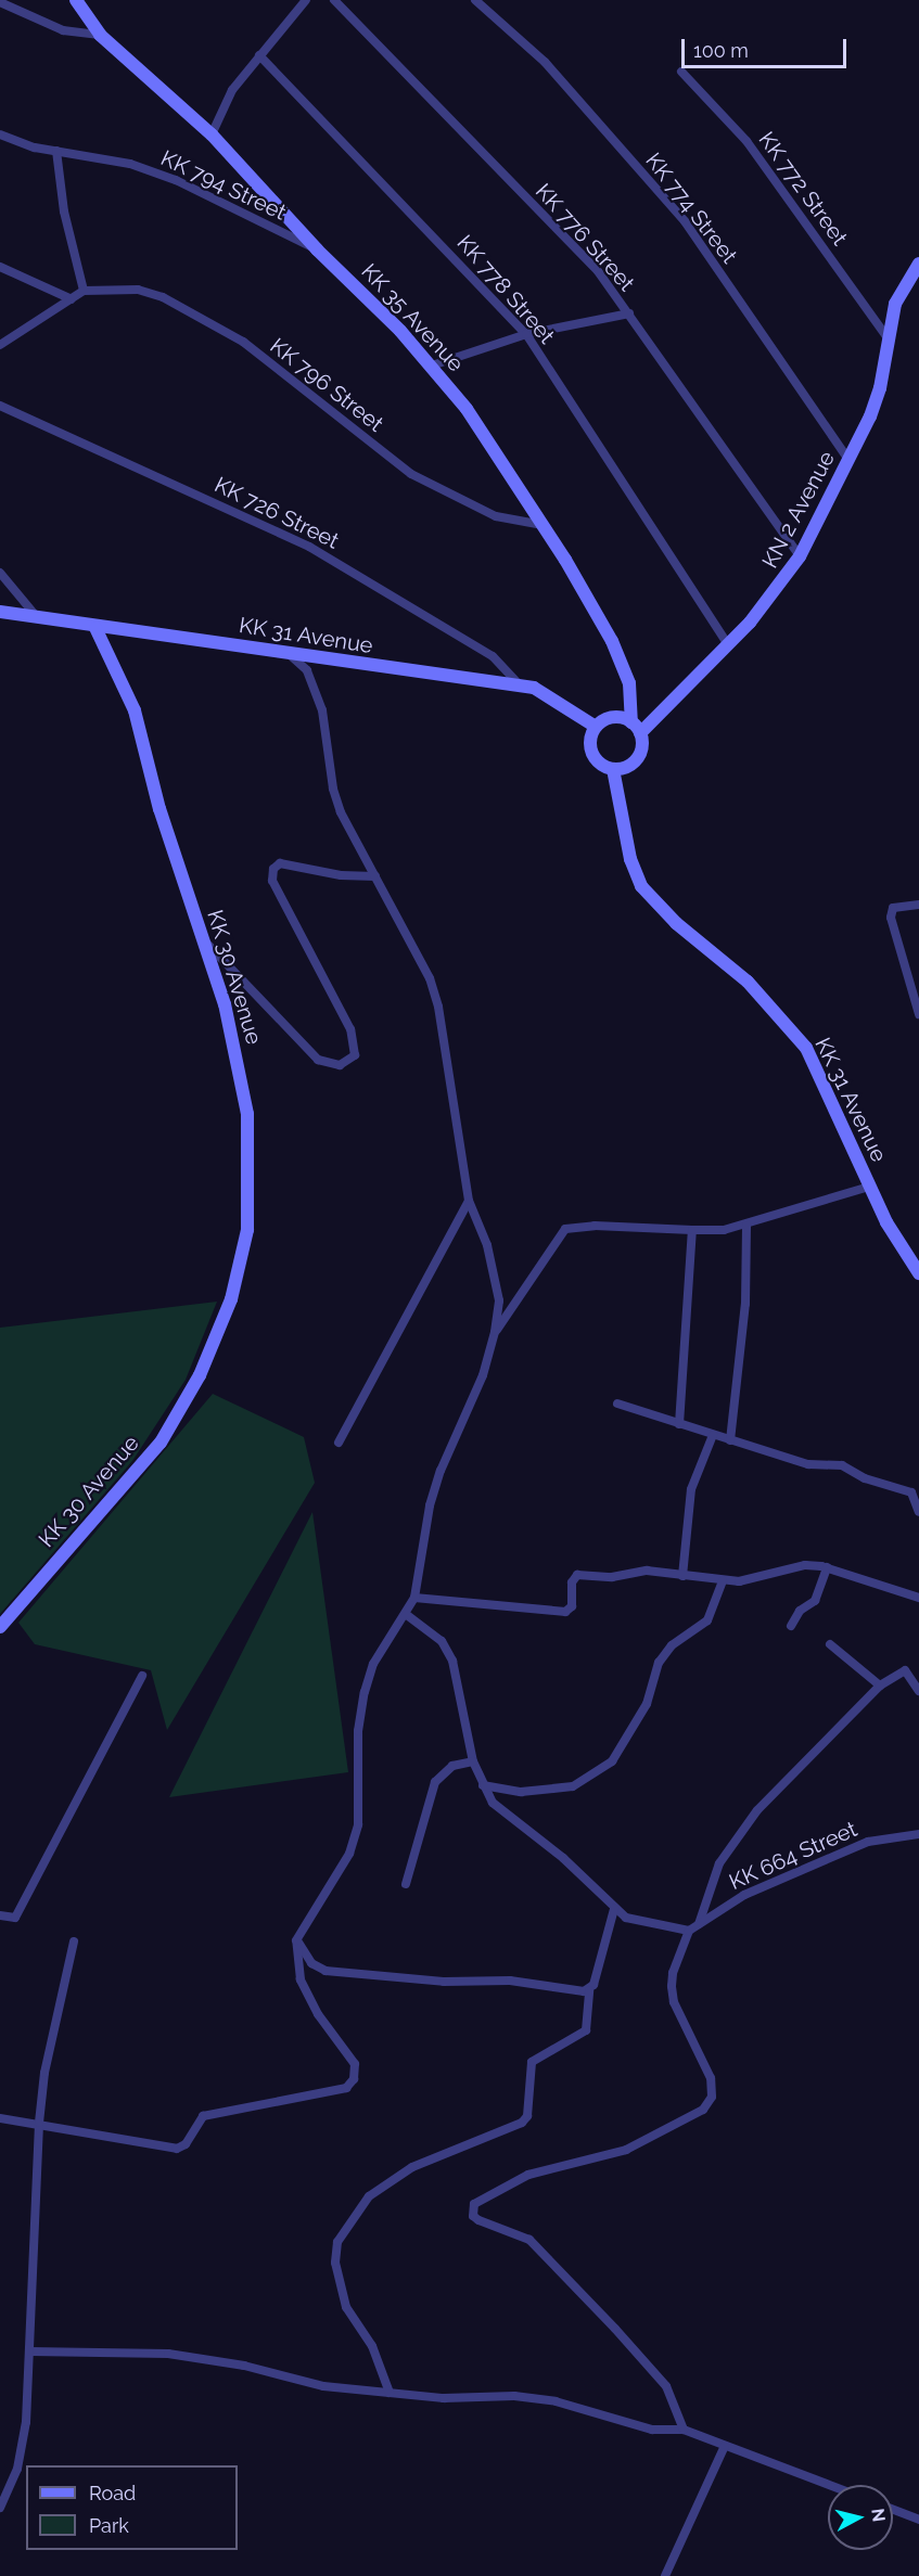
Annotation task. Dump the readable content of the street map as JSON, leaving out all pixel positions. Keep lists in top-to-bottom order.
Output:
{
  "streets": {
    "main road": [
      "KK 35 Avenue",
      "KN 2 Avenue",
      "KK 31 Avenue",
      "KK 30 Avenue"
    ],
    "street": [
      "KK 794 Street",
      "KK 772 Street",
      "KK 774 Street",
      "KK 776 Street",
      "KK 778 Street",
      "KK 796 Street",
      "KK 726 Street",
      "KK 664 Street"
    ]
  },
  "crossings": [
    ["KK 794 Street", "KK 35 Avenue"],
    ["KK 772 Street", "KN 2 Avenue"],
    ["KK 774 Street", "KN 2 Avenue"],
    ["KK 776 Street", "KN 2 Avenue"],
    ["KK 778 Street", "KN 2 Avenue"],
    ["KK 35 Avenue", "KK 796 Street"],
    ["KK 35 Avenue", "KN 2 Avenue"],
    ["KK 35 Avenue", "KK 31 Avenue"],
    ["KN 2 Avenue", "KK 31 Avenue"],
    ["KK 726 Street", "KK 31 Avenue"],
    ["KK 31 Avenue", "KK 30 Avenue"]
  ],
  "legend": ["Road", "Park"],
  "scale_bar": "100 m",
  "north": "right"
}
